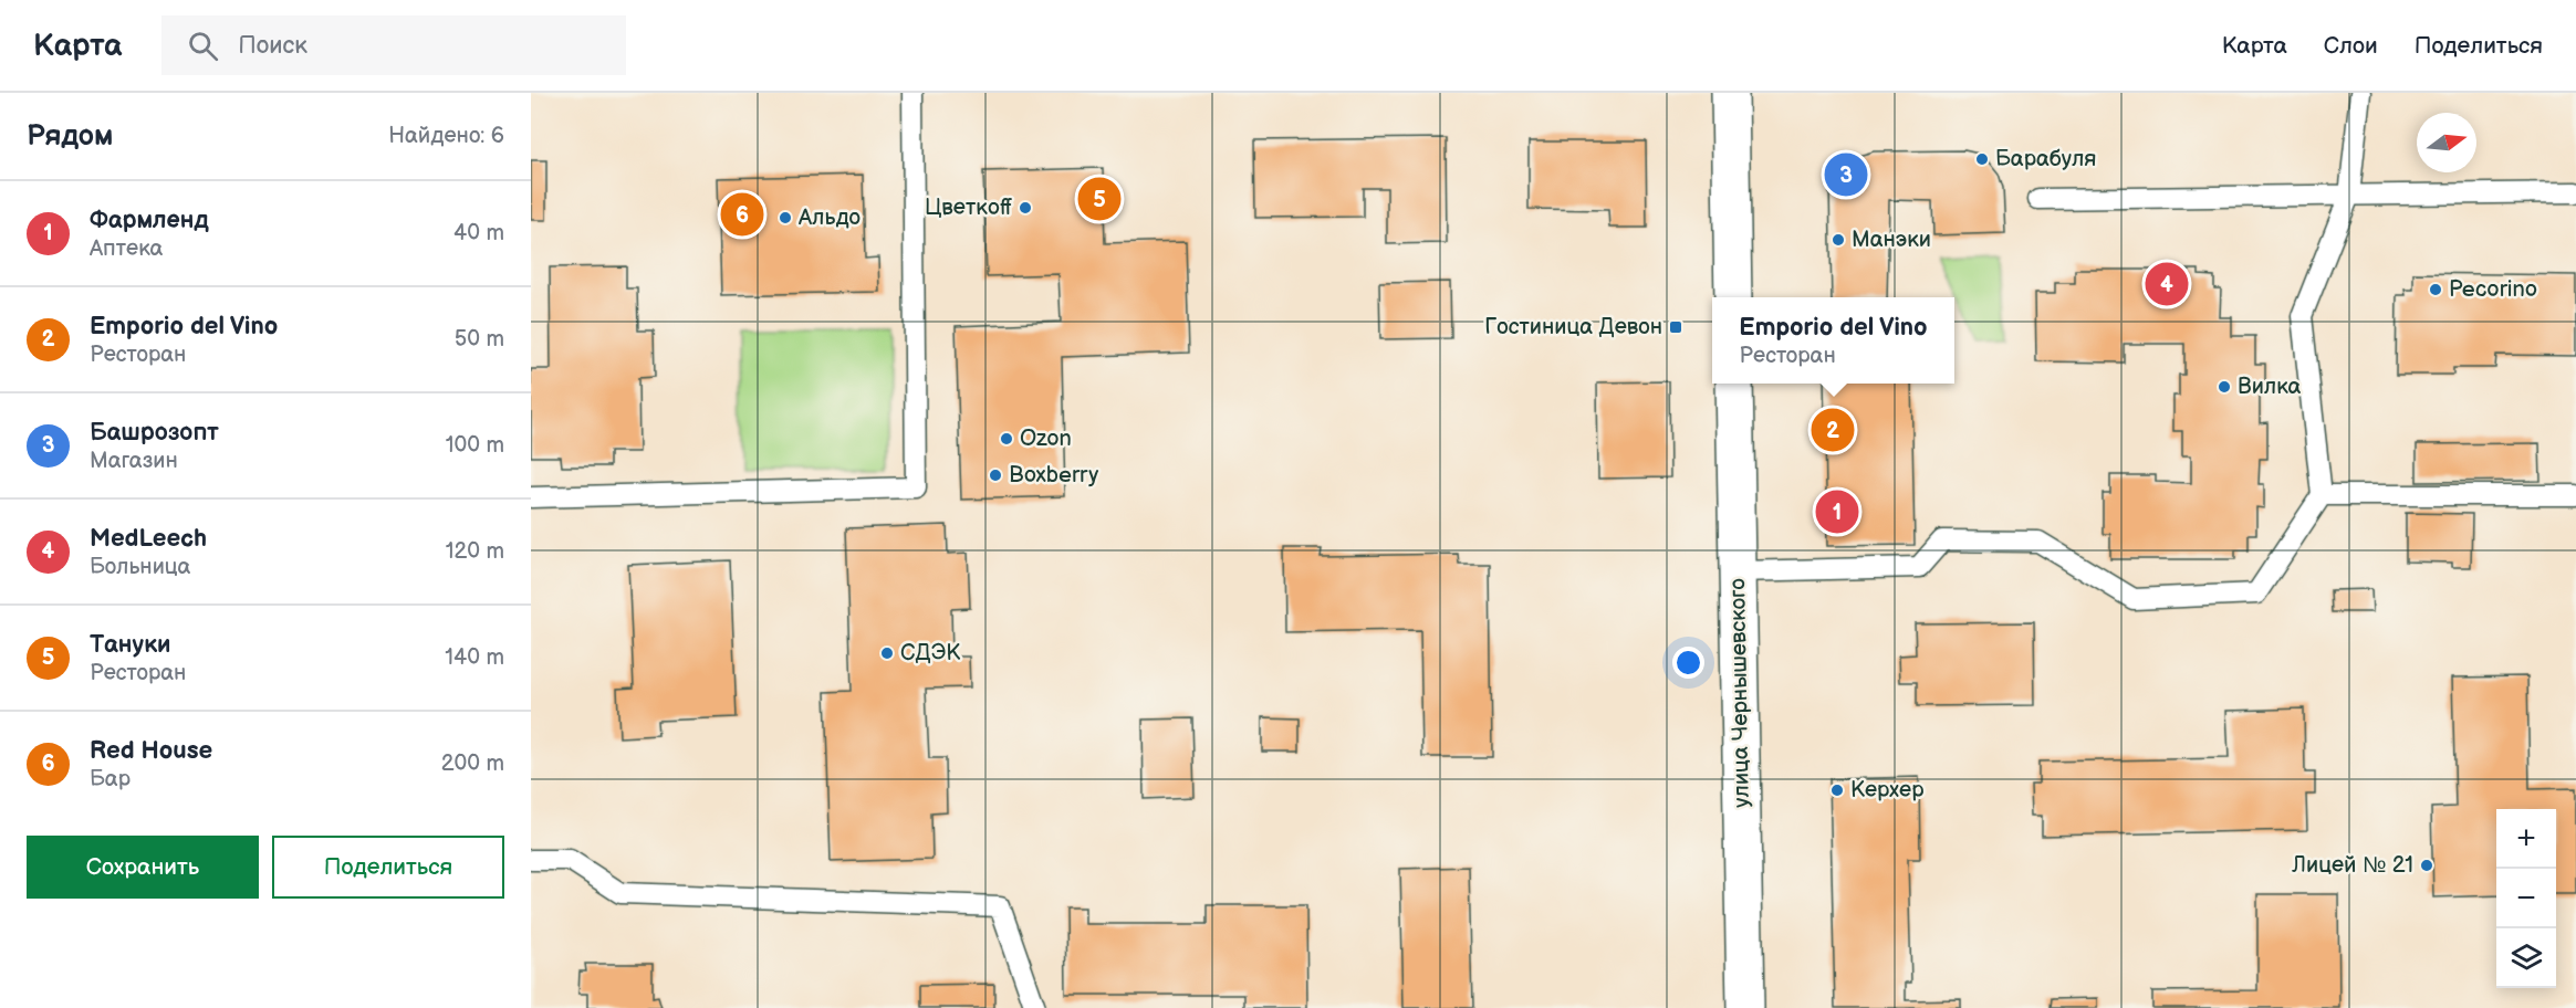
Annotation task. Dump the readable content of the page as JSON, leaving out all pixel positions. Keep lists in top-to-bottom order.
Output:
{
  "streets": {
    "street": ["улица Чернышевского"]
  },
  "places": {
    "other": [
      "Барабуля",
      "Цветкoff",
      "Альдо",
      "Манэки",
      "Pecorino",
      "Вилка",
      "Ozon",
      "Boxberry",
      "СДЭК",
      "Керхер",
      "Лицей № 21"
    ],
    "transit": ["Гостиница Девон"]
  },
  "north": "right",
  "page": {
    "header": "Карта",
    "search": "Поиск",
    "nav": ["Карта", "Слои", "Поделиться"],
    "heading": ["Рядом", "Найдено: 6"],
    "pins": [
      "3",
      "5",
      "6",
      "4",
      "2",
      "1"
    ],
    "list": [
      {
        "mark": "1",
        "name": "Фармленд",
        "note": "Аптека",
        "value": "40 m"
      },
      {
        "mark": "2",
        "name": "Emporio del Vino",
        "note": "Ресторан",
        "value": "50 m"
      },
      {
        "mark": "3",
        "name": "Башрозопт",
        "note": "Магазин",
        "value": "100 m"
      },
      {
        "mark": "4",
        "name": "MedLeech",
        "note": "Больница",
        "value": "120 m"
      },
      {
        "mark": "5",
        "name": "Тануки",
        "note": "Ресторан",
        "value": "140 m"
      },
      {
        "mark": "6",
        "name": "Red House",
        "note": "Бар",
        "value": "200 m"
      }
    ],
    "popup": ["Emporio del Vino", "Ресторан"],
    "map_buttons": ["+", "−"],
    "buttons": ["Сохранить", "Поделиться"]
  }
}
